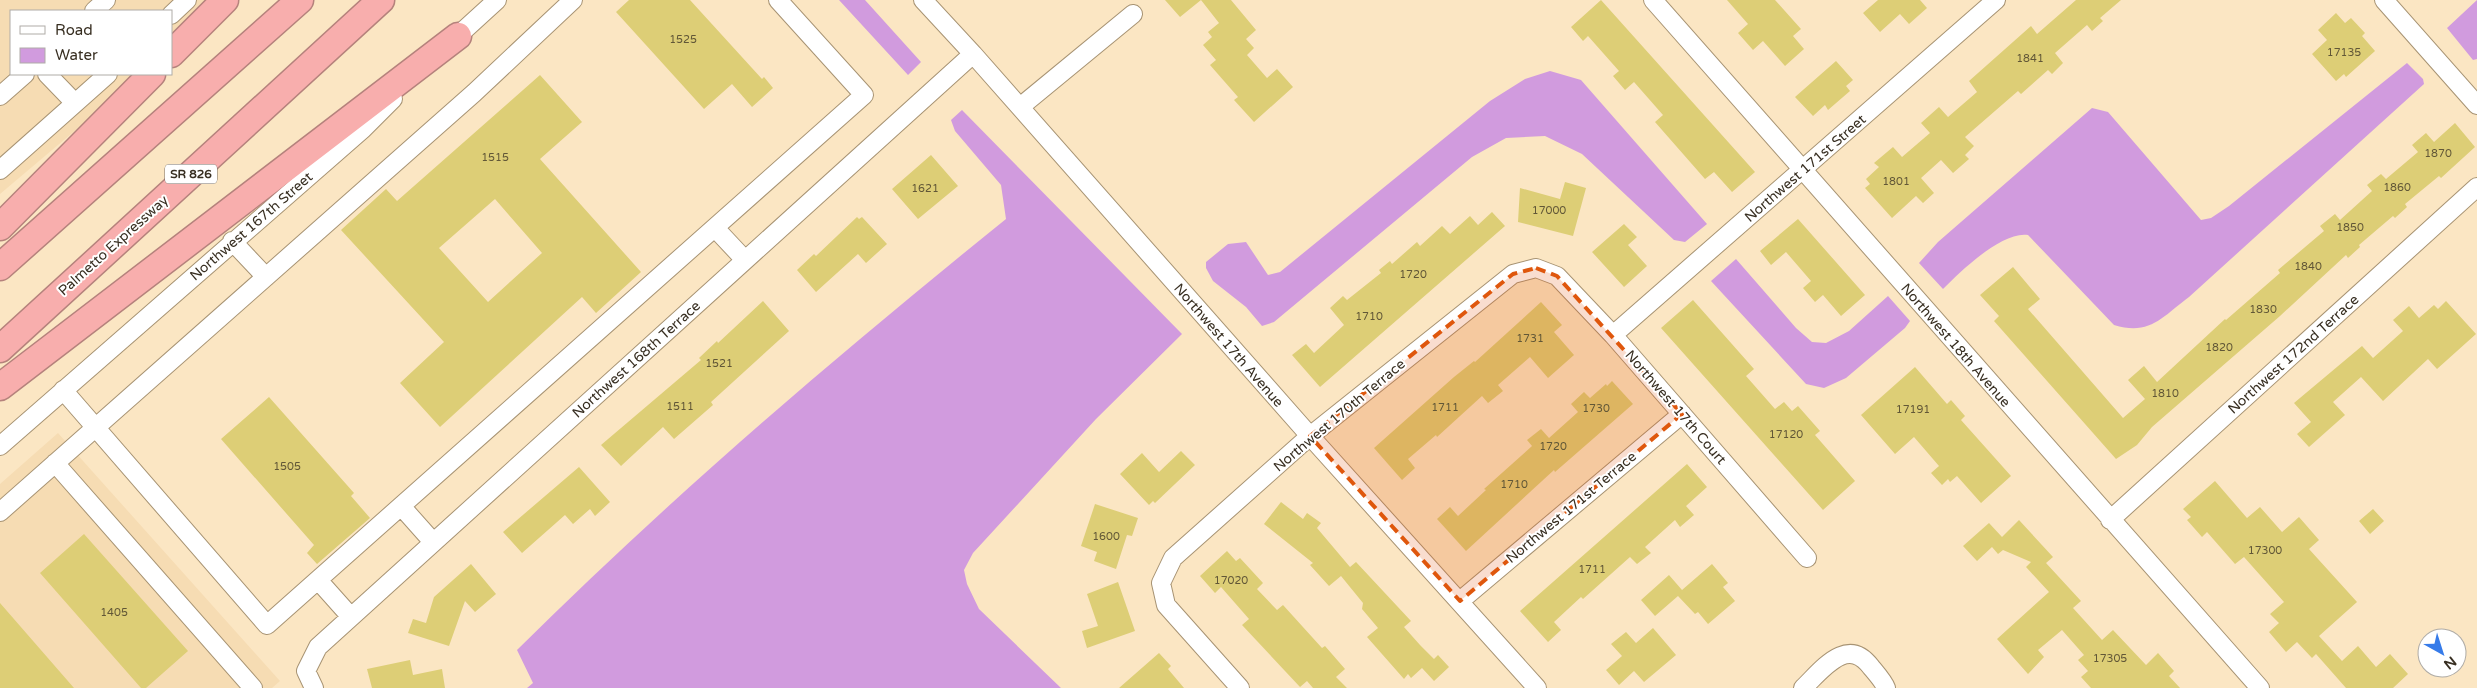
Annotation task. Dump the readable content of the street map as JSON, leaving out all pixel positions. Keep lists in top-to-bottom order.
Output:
{
  "streets": {
    "highway": ["SR 826", "Palmetto Expressway"],
    "street": [
      "Northwest 171st Street",
      "Northwest 167th Street",
      "Northwest 17th Avenue",
      "Northwest 18th Avenue",
      "Northwest 172nd Terrace",
      "Northwest 168th Terrace",
      "Northwest 17th Court",
      "Northwest 170th Terrace",
      "Northwest 171st Terrace"
    ]
  },
  "crossings": [
    ["Northwest 171st Street", "Northwest 18th Avenue"],
    ["Northwest 171st Street", "Northwest 17th Court"],
    ["Northwest 17th Avenue", "Northwest 168th Terrace"],
    ["Northwest 17th Avenue", "Northwest 170th Terrace"],
    ["Northwest 17th Avenue", "Northwest 171st Terrace"],
    ["Northwest 18th Avenue", "Northwest 172nd Terrace"],
    ["Northwest 17th Court", "Northwest 170th Terrace"],
    ["Northwest 17th Court", "Northwest 171st Terrace"]
  ],
  "house_numbers": [
    "1525",
    "17135",
    "1841",
    "1870",
    "1515",
    "1801",
    "1860",
    "1621",
    "17000",
    "1850",
    "1840",
    "1720",
    "1830",
    "1710",
    "1731",
    "1820",
    "1521",
    "1810",
    "1511",
    "1711",
    "1730",
    "17191",
    "17120",
    "1720",
    "1505",
    "1710",
    "1600",
    "17300",
    "1711",
    "17020",
    "1405",
    "17305"
  ],
  "legend": ["Road", "Water"],
  "north": "bottom right"
}
